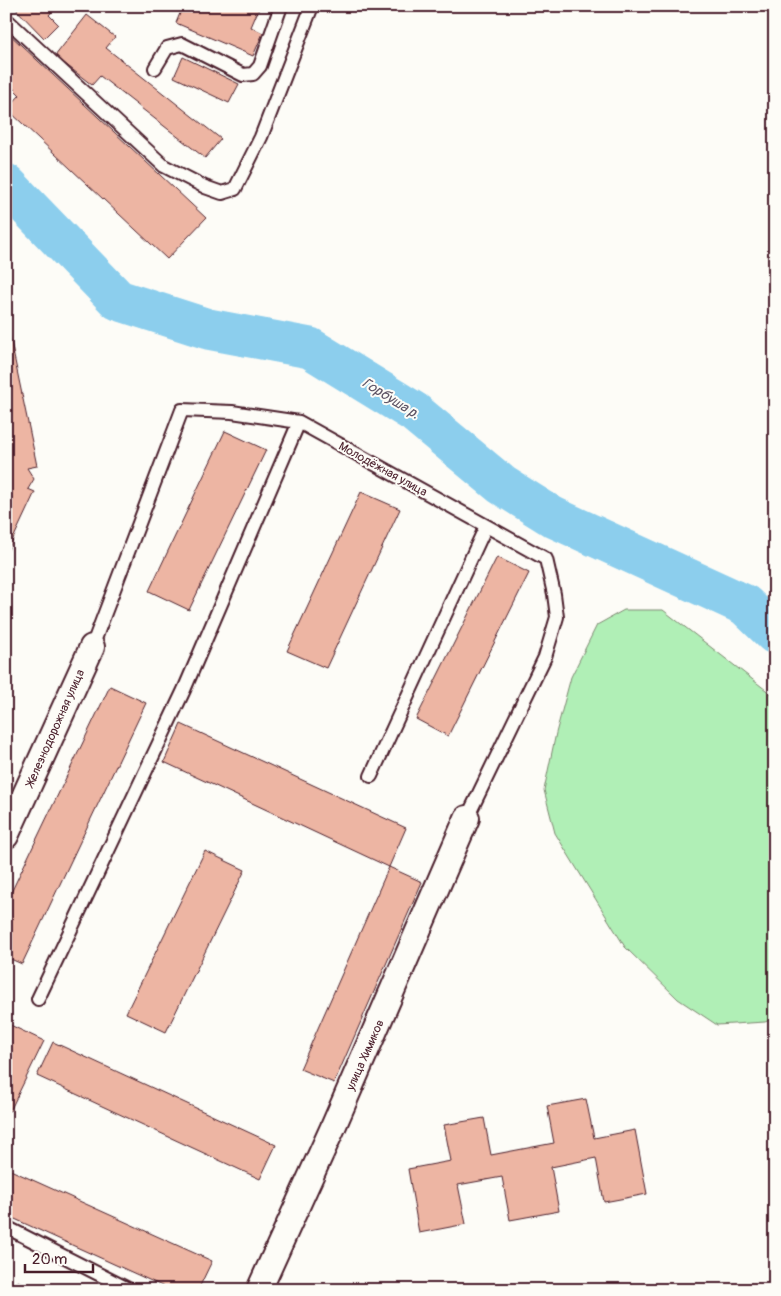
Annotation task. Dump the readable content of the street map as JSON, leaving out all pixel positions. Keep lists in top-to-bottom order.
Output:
{
  "streets": {
    "street": ["Железнодорожная улица", "улица Химиков"],
    "lane": ["Молодёжная улица"]
  },
  "crossings": [
    ["Молодёжная улица", "Железнодорожная улица"],
    ["Молодёжная улица", "улица Химиков"]
  ],
  "water": ["Горбуша р."],
  "scale_bar": "20 m"
}
